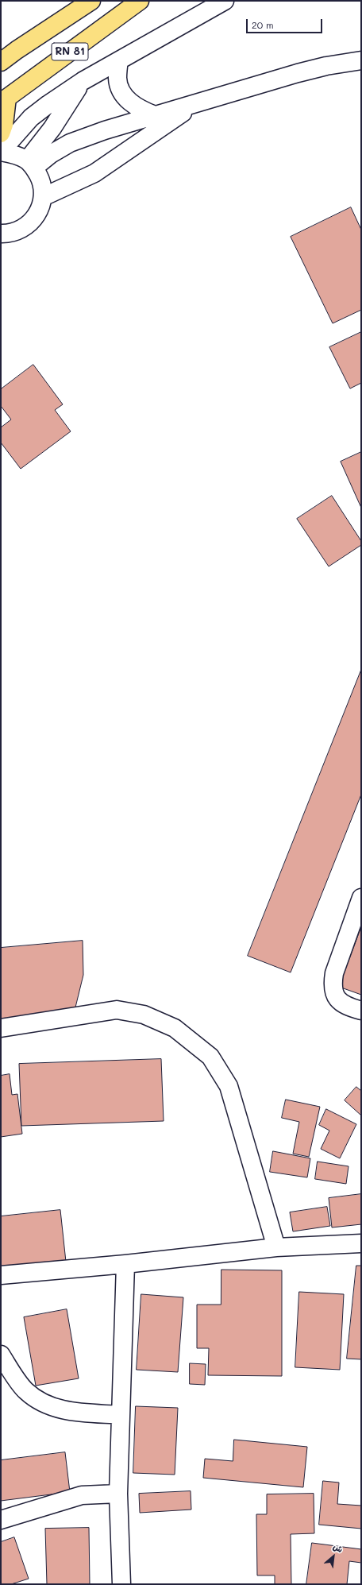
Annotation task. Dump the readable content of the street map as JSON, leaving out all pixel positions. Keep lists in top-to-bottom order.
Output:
{
  "streets": {
    "highway": ["RN 81"]
  },
  "scale_bar": "20 m",
  "north": "top right"
}
